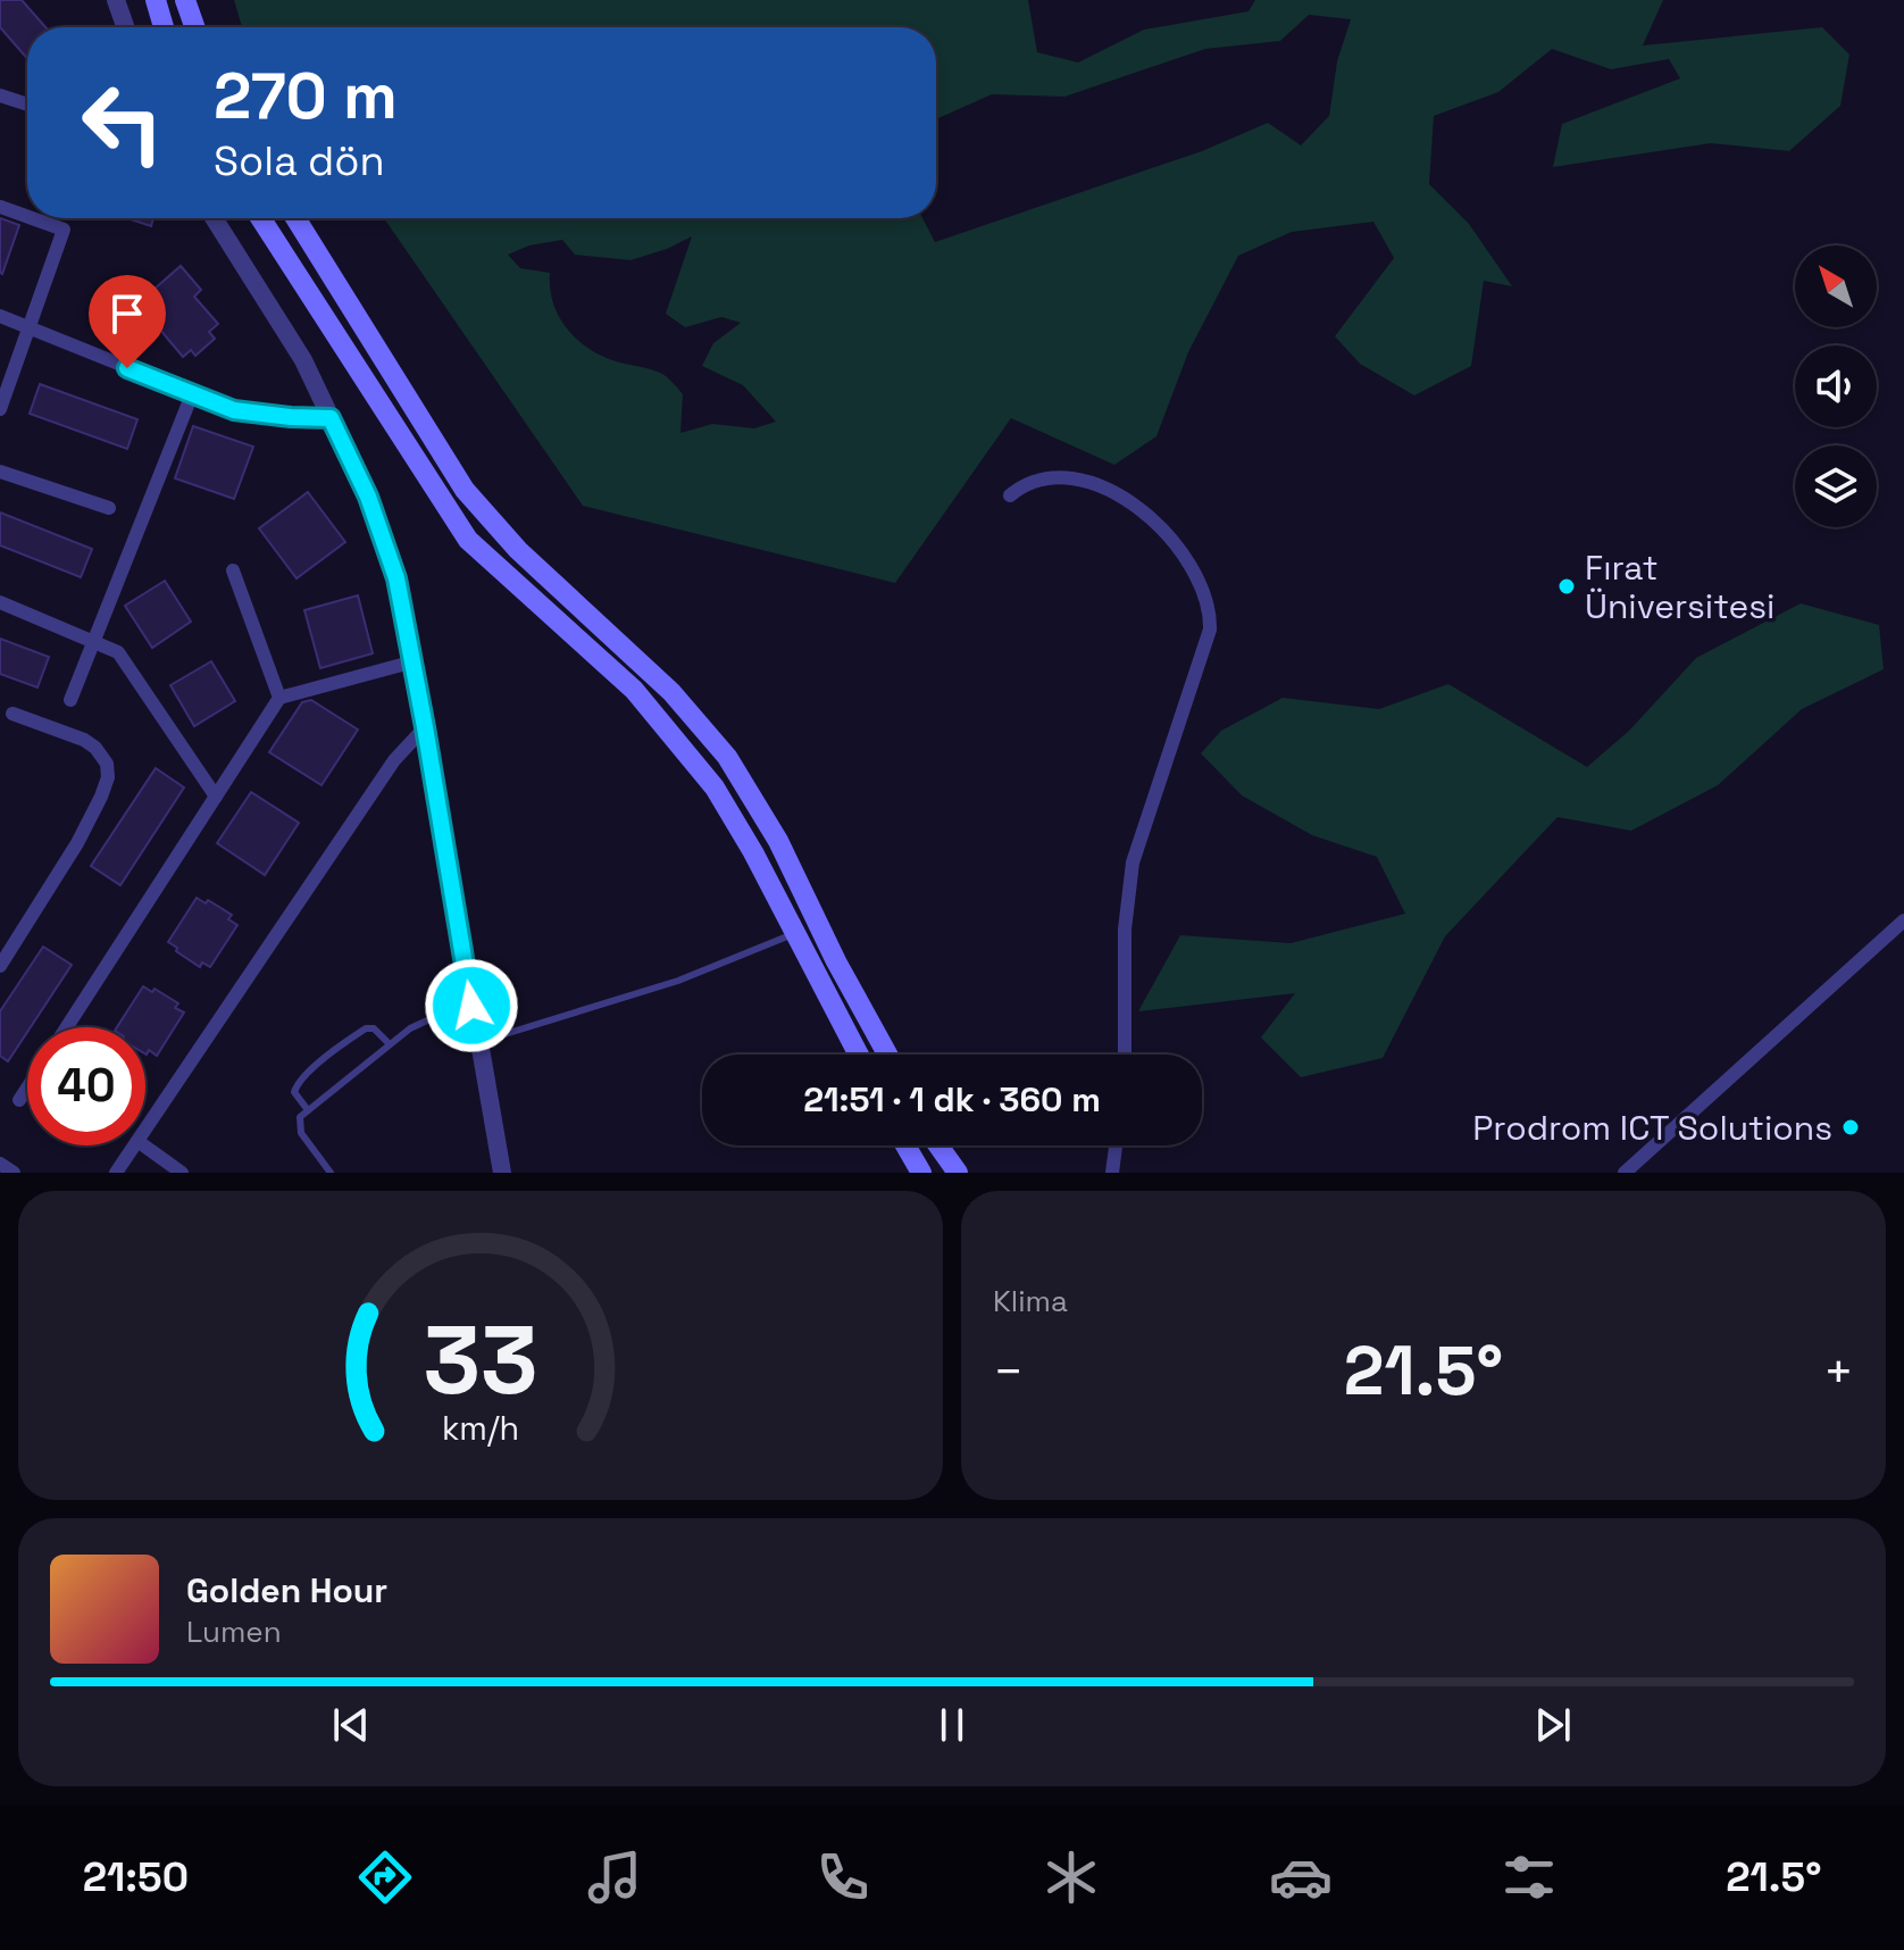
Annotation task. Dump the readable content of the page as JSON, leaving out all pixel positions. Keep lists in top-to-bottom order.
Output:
{
  "places": ["Fırat Üniversitesi", "Prodrom ICT Solutions"],
  "north": "top left",
  "page": {
    "turn": ["270 m", "Sola dön"],
    "limit": "40",
    "trip": "21:51 · 1 dk · 360 m",
    "tile": "Klima",
    "heat": ["−", "21.5°", "+"],
    "song": ["Golden Hour", "Lumen"],
    "tabs": ["21:50", "21.5°"],
    "gauge": ["33", "km/h"]
  }
}
